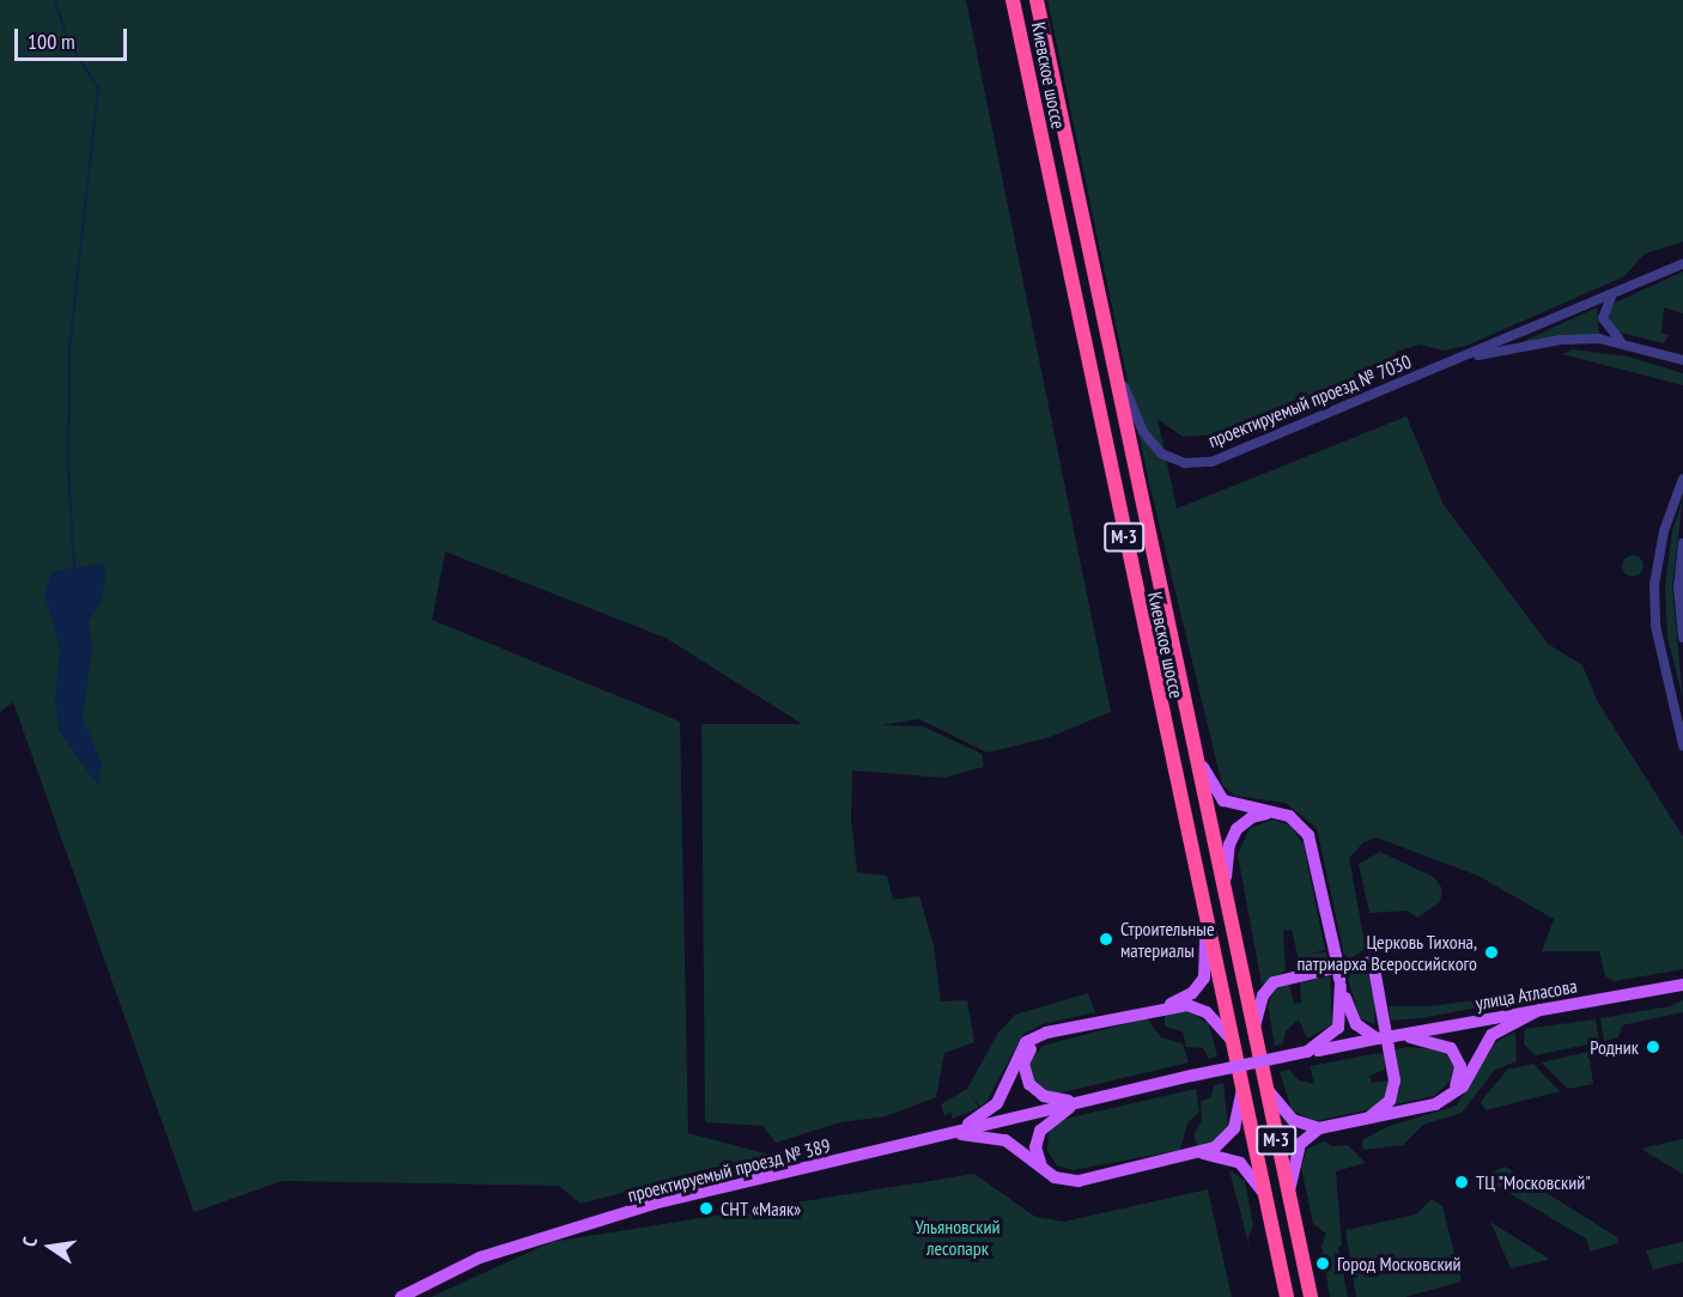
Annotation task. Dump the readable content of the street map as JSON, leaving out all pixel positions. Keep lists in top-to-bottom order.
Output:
{
  "streets": {
    "highway": ["Киевское шоссе", "М-3"],
    "main road": ["улица Атласова", "проектируемый проезд № 389"],
    "street": ["проектируемый проезд № 7030"]
  },
  "crossings": [
    ["Киевское шоссе", "проектируемый проезд № 7030"],
    ["улица Атласова", "проектируемый проезд № 389"]
  ],
  "parks": ["Ульяновский лесопарк"],
  "places": [
    "Строительные материалы",
    "Церковь Тихона, патриарха Всероссийского",
    "Родник",
    "ТЦ \"Московский\"",
    "СНТ «Маяк»",
    "Город Московский"
  ],
  "scale_bar": "100 m",
  "north": "left"
}
